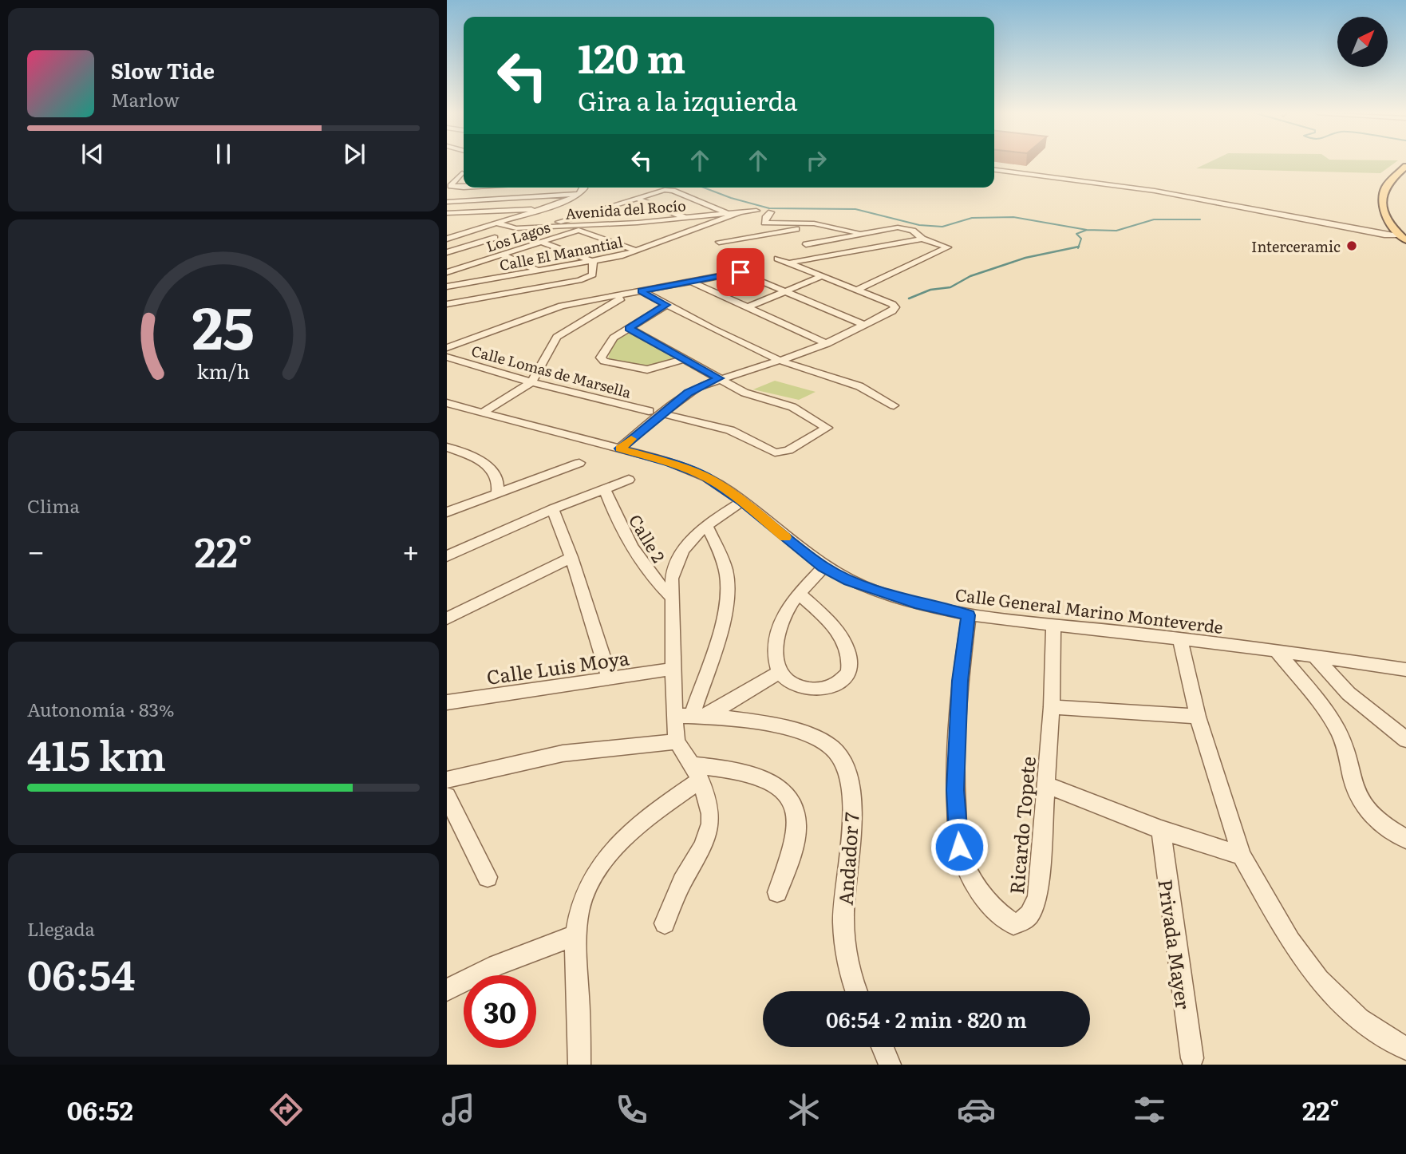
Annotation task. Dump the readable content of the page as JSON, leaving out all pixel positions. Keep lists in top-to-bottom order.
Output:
{
  "streets": {
    "street": [
      "Avenida del Rocío",
      "Los Lagos",
      "Calle El Manantial",
      "Calle Lomas de Marsella",
      "Calle 2",
      "Calle General Marino Monteverde",
      "Calle Luis Moya",
      "Ricardo Topete",
      "Andador 7",
      "Privada Mayer"
    ]
  },
  "crossings": [
    ["Avenida del Rocío", "Los Lagos"],
    ["Avenida del Rocío", "Calle El Manantial"],
    ["Calle General Marino Monteverde", "Ricardo Topete"]
  ],
  "places": ["Interceramic"],
  "north": "top right",
  "page": {
    "turn": ["120 m", "Gira a la izquierda"],
    "song": ["Slow Tide", "Marlow"],
    "tile": [
      "Clima",
      ["Autonomía · 83%", "415 km"],
      ["Llegada", "06:54"]
    ],
    "heat": ["−", "22°", "+"],
    "limit": "30",
    "trip": "06:54 · 2 min · 820 m",
    "tabs": ["06:52", "22°"],
    "gauge": ["25", "km/h"]
  }
}
